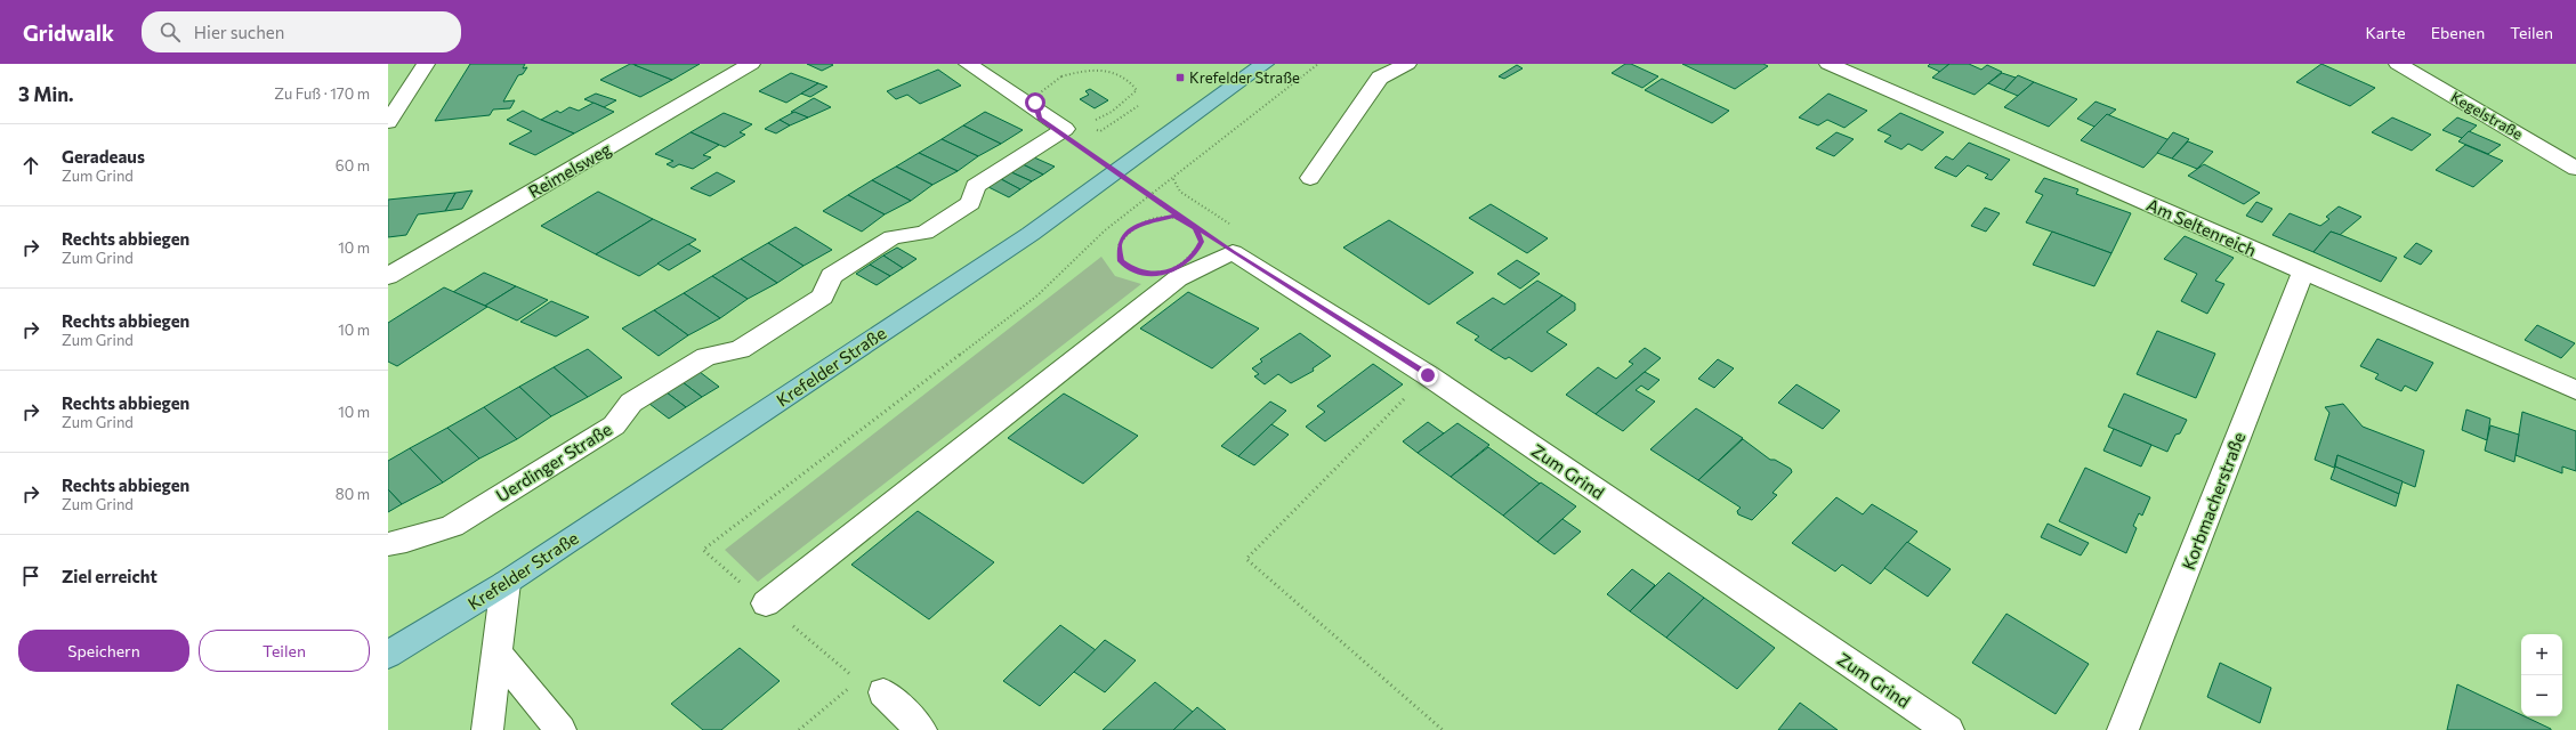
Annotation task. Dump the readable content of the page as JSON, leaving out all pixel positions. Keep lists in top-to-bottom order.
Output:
{
  "streets": {
    "main road": ["Krefelder Straße"],
    "street": [
      "Kegelstraße",
      "Reimelsweg",
      "Am Seltenreich",
      "Uerdinger Straße",
      "Zum Grind",
      "Korbmacherstraße"
    ]
  },
  "crossings": [
    ["Am Seltenreich", "Korbmacherstraße"]
  ],
  "places": {
    "transit": ["Krefelder Straße"]
  },
  "page": {
    "header": "Gridwalk",
    "search": "Hier suchen",
    "nav": ["Karte", "Ebenen", "Teilen"],
    "heading": ["3 Min.", "Zu Fuß · 170 m"],
    "list": [
      ["Geradeaus", "Zum Grind", "60 m"],
      ["Rechts abbiegen", "Zum Grind", "10 m"],
      ["Rechts abbiegen", "Zum Grind", "10 m"],
      ["Rechts abbiegen", "Zum Grind", "10 m"],
      ["Rechts abbiegen", "Zum Grind", "80 m"],
      "Ziel erreicht"
    ],
    "buttons": ["Speichern", "Teilen"],
    "map_buttons": ["+", "−"]
  }
}
